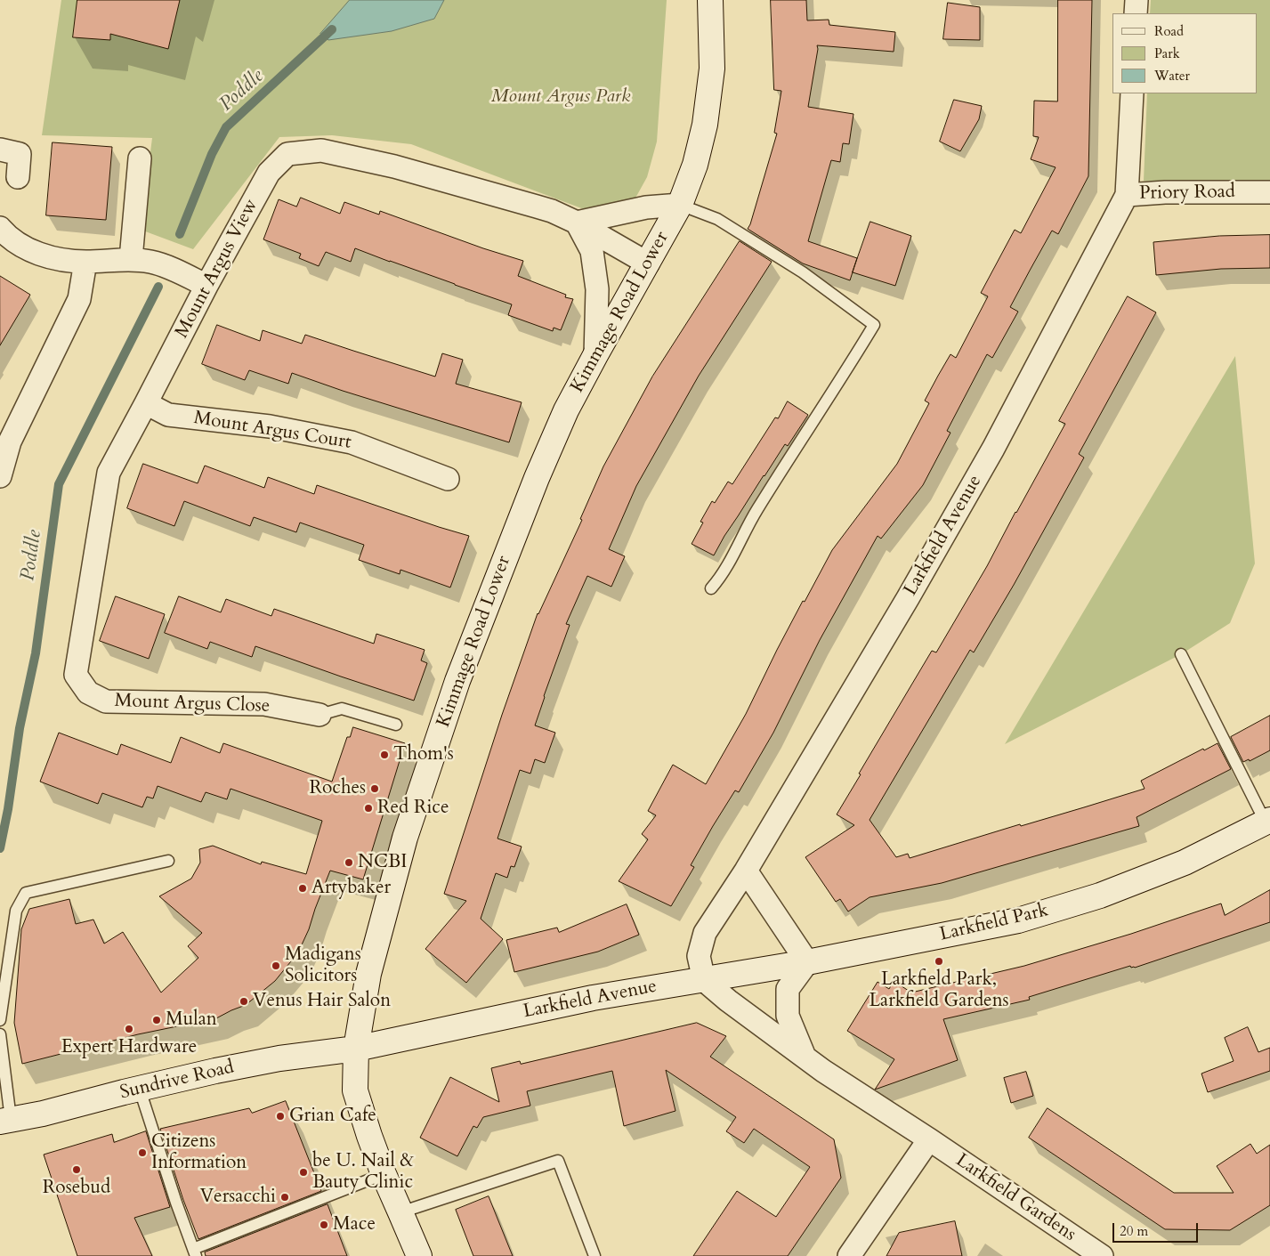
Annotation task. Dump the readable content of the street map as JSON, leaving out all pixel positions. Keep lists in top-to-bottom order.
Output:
{
  "streets": {
    "main road": [
      "Kimmage Road Lower",
      "Larkfield Avenue",
      "Larkfield Park",
      "Sundrive Road"
    ],
    "street": [
      "Priory Road",
      "Mount Argus View",
      "Mount Argus Court",
      "Mount Argus Close",
      "Larkfield Gardens"
    ]
  },
  "crossings": [
    ["Priory Road", "Larkfield Avenue"],
    ["Mount Argus View", "Kimmage Road Lower"],
    ["Mount Argus View", "Mount Argus Court"],
    ["Mount Argus View", "Mount Argus Close"],
    ["Kimmage Road Lower", "Larkfield Avenue"],
    ["Kimmage Road Lower", "Sundrive Road"],
    ["Larkfield Avenue", "Larkfield Park"],
    ["Larkfield Avenue", "Sundrive Road"],
    ["Larkfield Avenue", "Larkfield Gardens"],
    ["Larkfield Park", "Larkfield Gardens"]
  ],
  "water": ["Poddle"],
  "parks": ["Mount Argus Park"],
  "places": [
    "Thom's",
    "Roches",
    "Red Rice",
    "NCBI",
    "Artybaker",
    "Larkfield Park, Larkfield Gardens",
    "Madigans Solicitors",
    "Venus Hair Salon",
    "Mulan",
    "Expert Hardware",
    "Grian Cafe",
    "Citizens Information",
    "Rosebud",
    "be U. Nail & Bauty Clinic",
    "Versacchi",
    "Mace"
  ],
  "legend": ["Road", "Park", "Water"],
  "scale_bar": "20 m"
}
